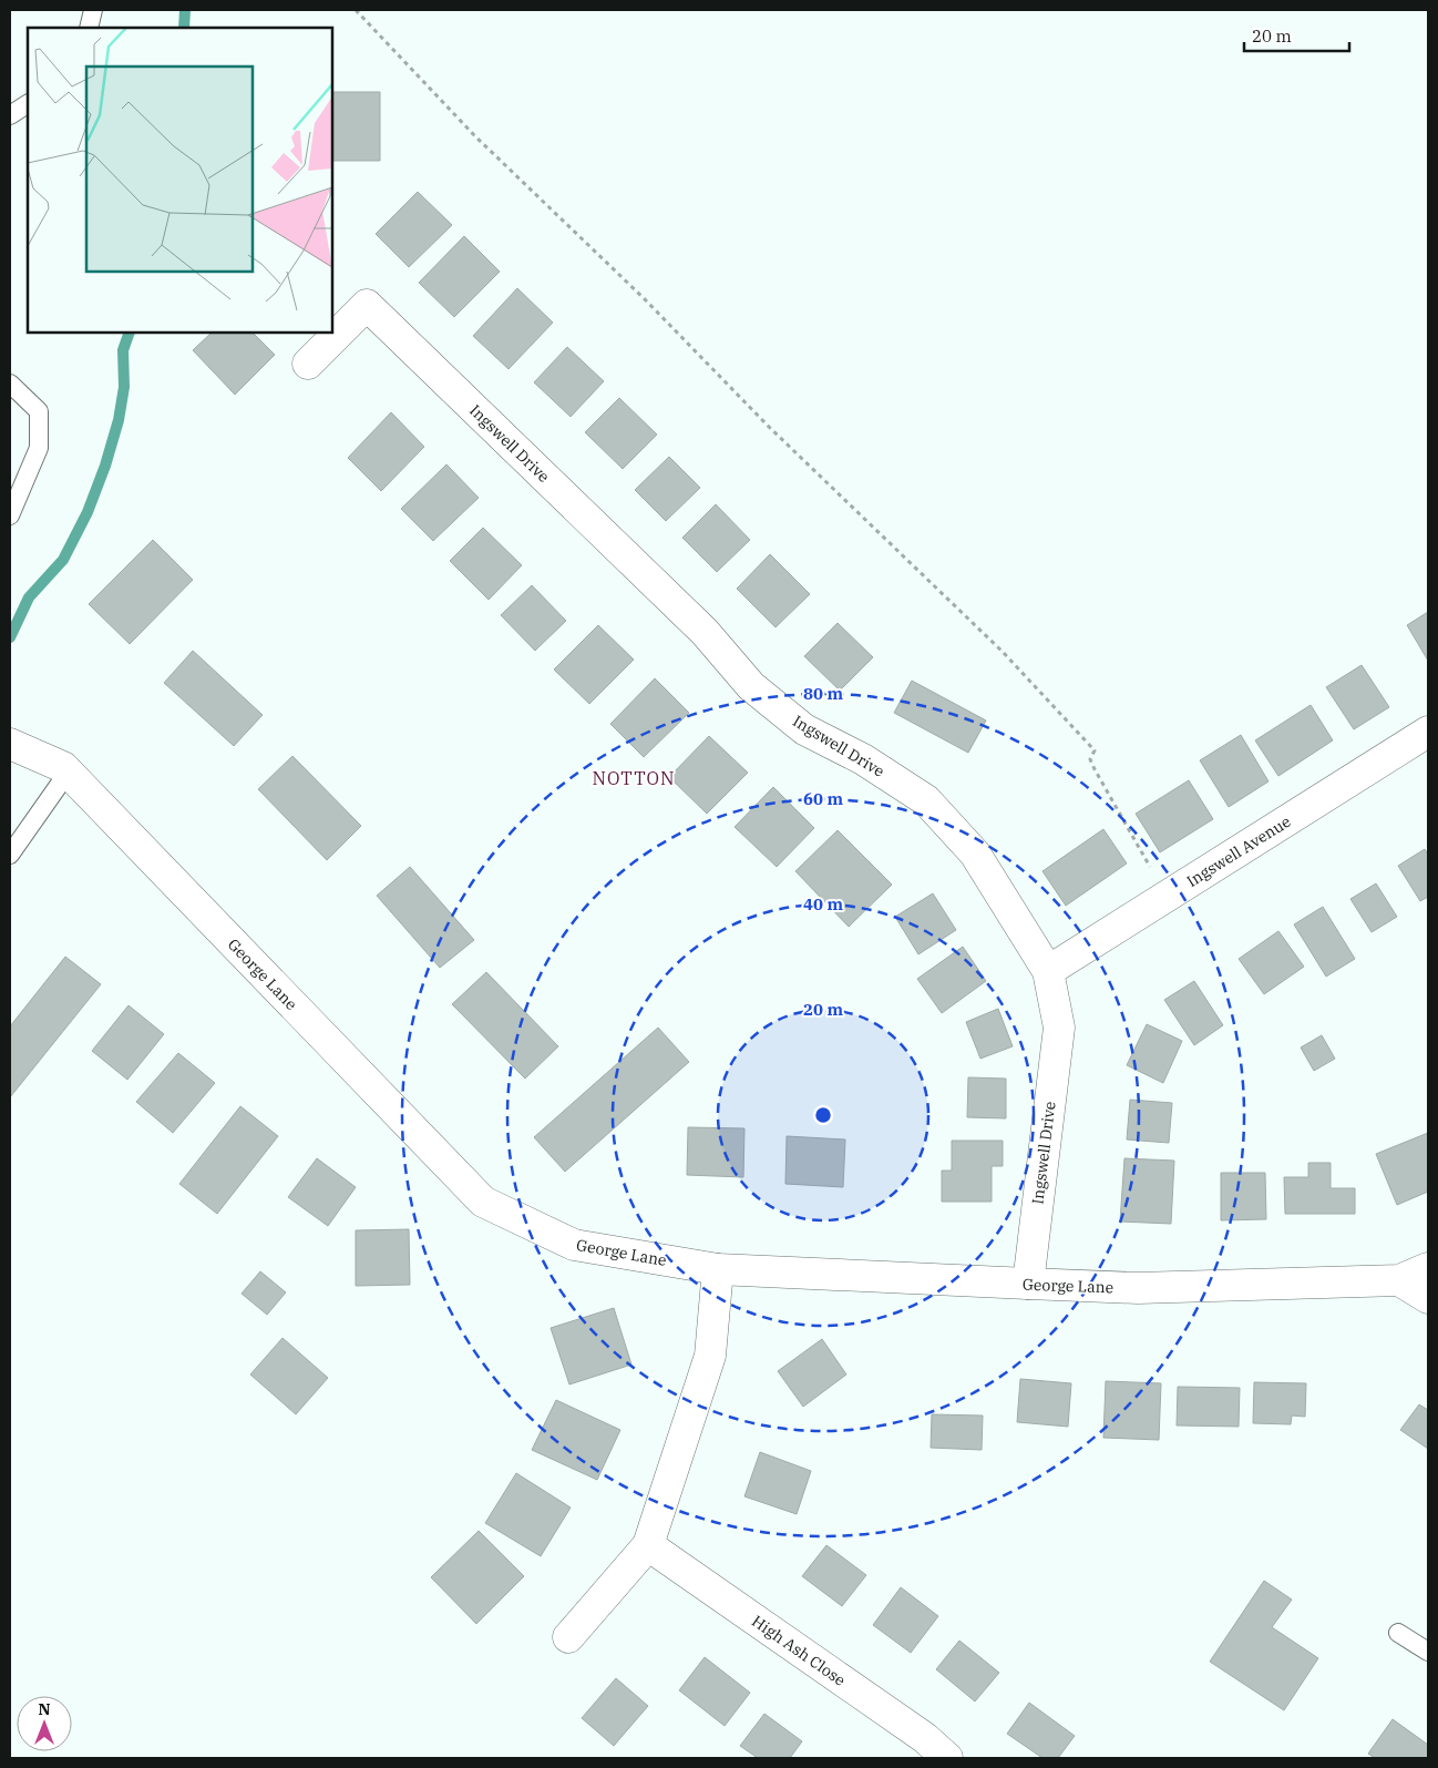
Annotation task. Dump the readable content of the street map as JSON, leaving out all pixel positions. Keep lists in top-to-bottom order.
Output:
{
  "streets": {
    "street": [
      "Ingswell Drive",
      "Ingswell Avenue",
      "George Lane",
      "High Ash Close"
    ]
  },
  "crossings": [
    ["Ingswell Drive", "Ingswell Avenue"],
    ["Ingswell Drive", "George Lane"]
  ],
  "districts": ["NOTTON"],
  "scale_bar": "20 m",
  "north": "top",
  "rings": [
    "80 m",
    "60 m",
    "40 m",
    "20 m"
  ]
}
